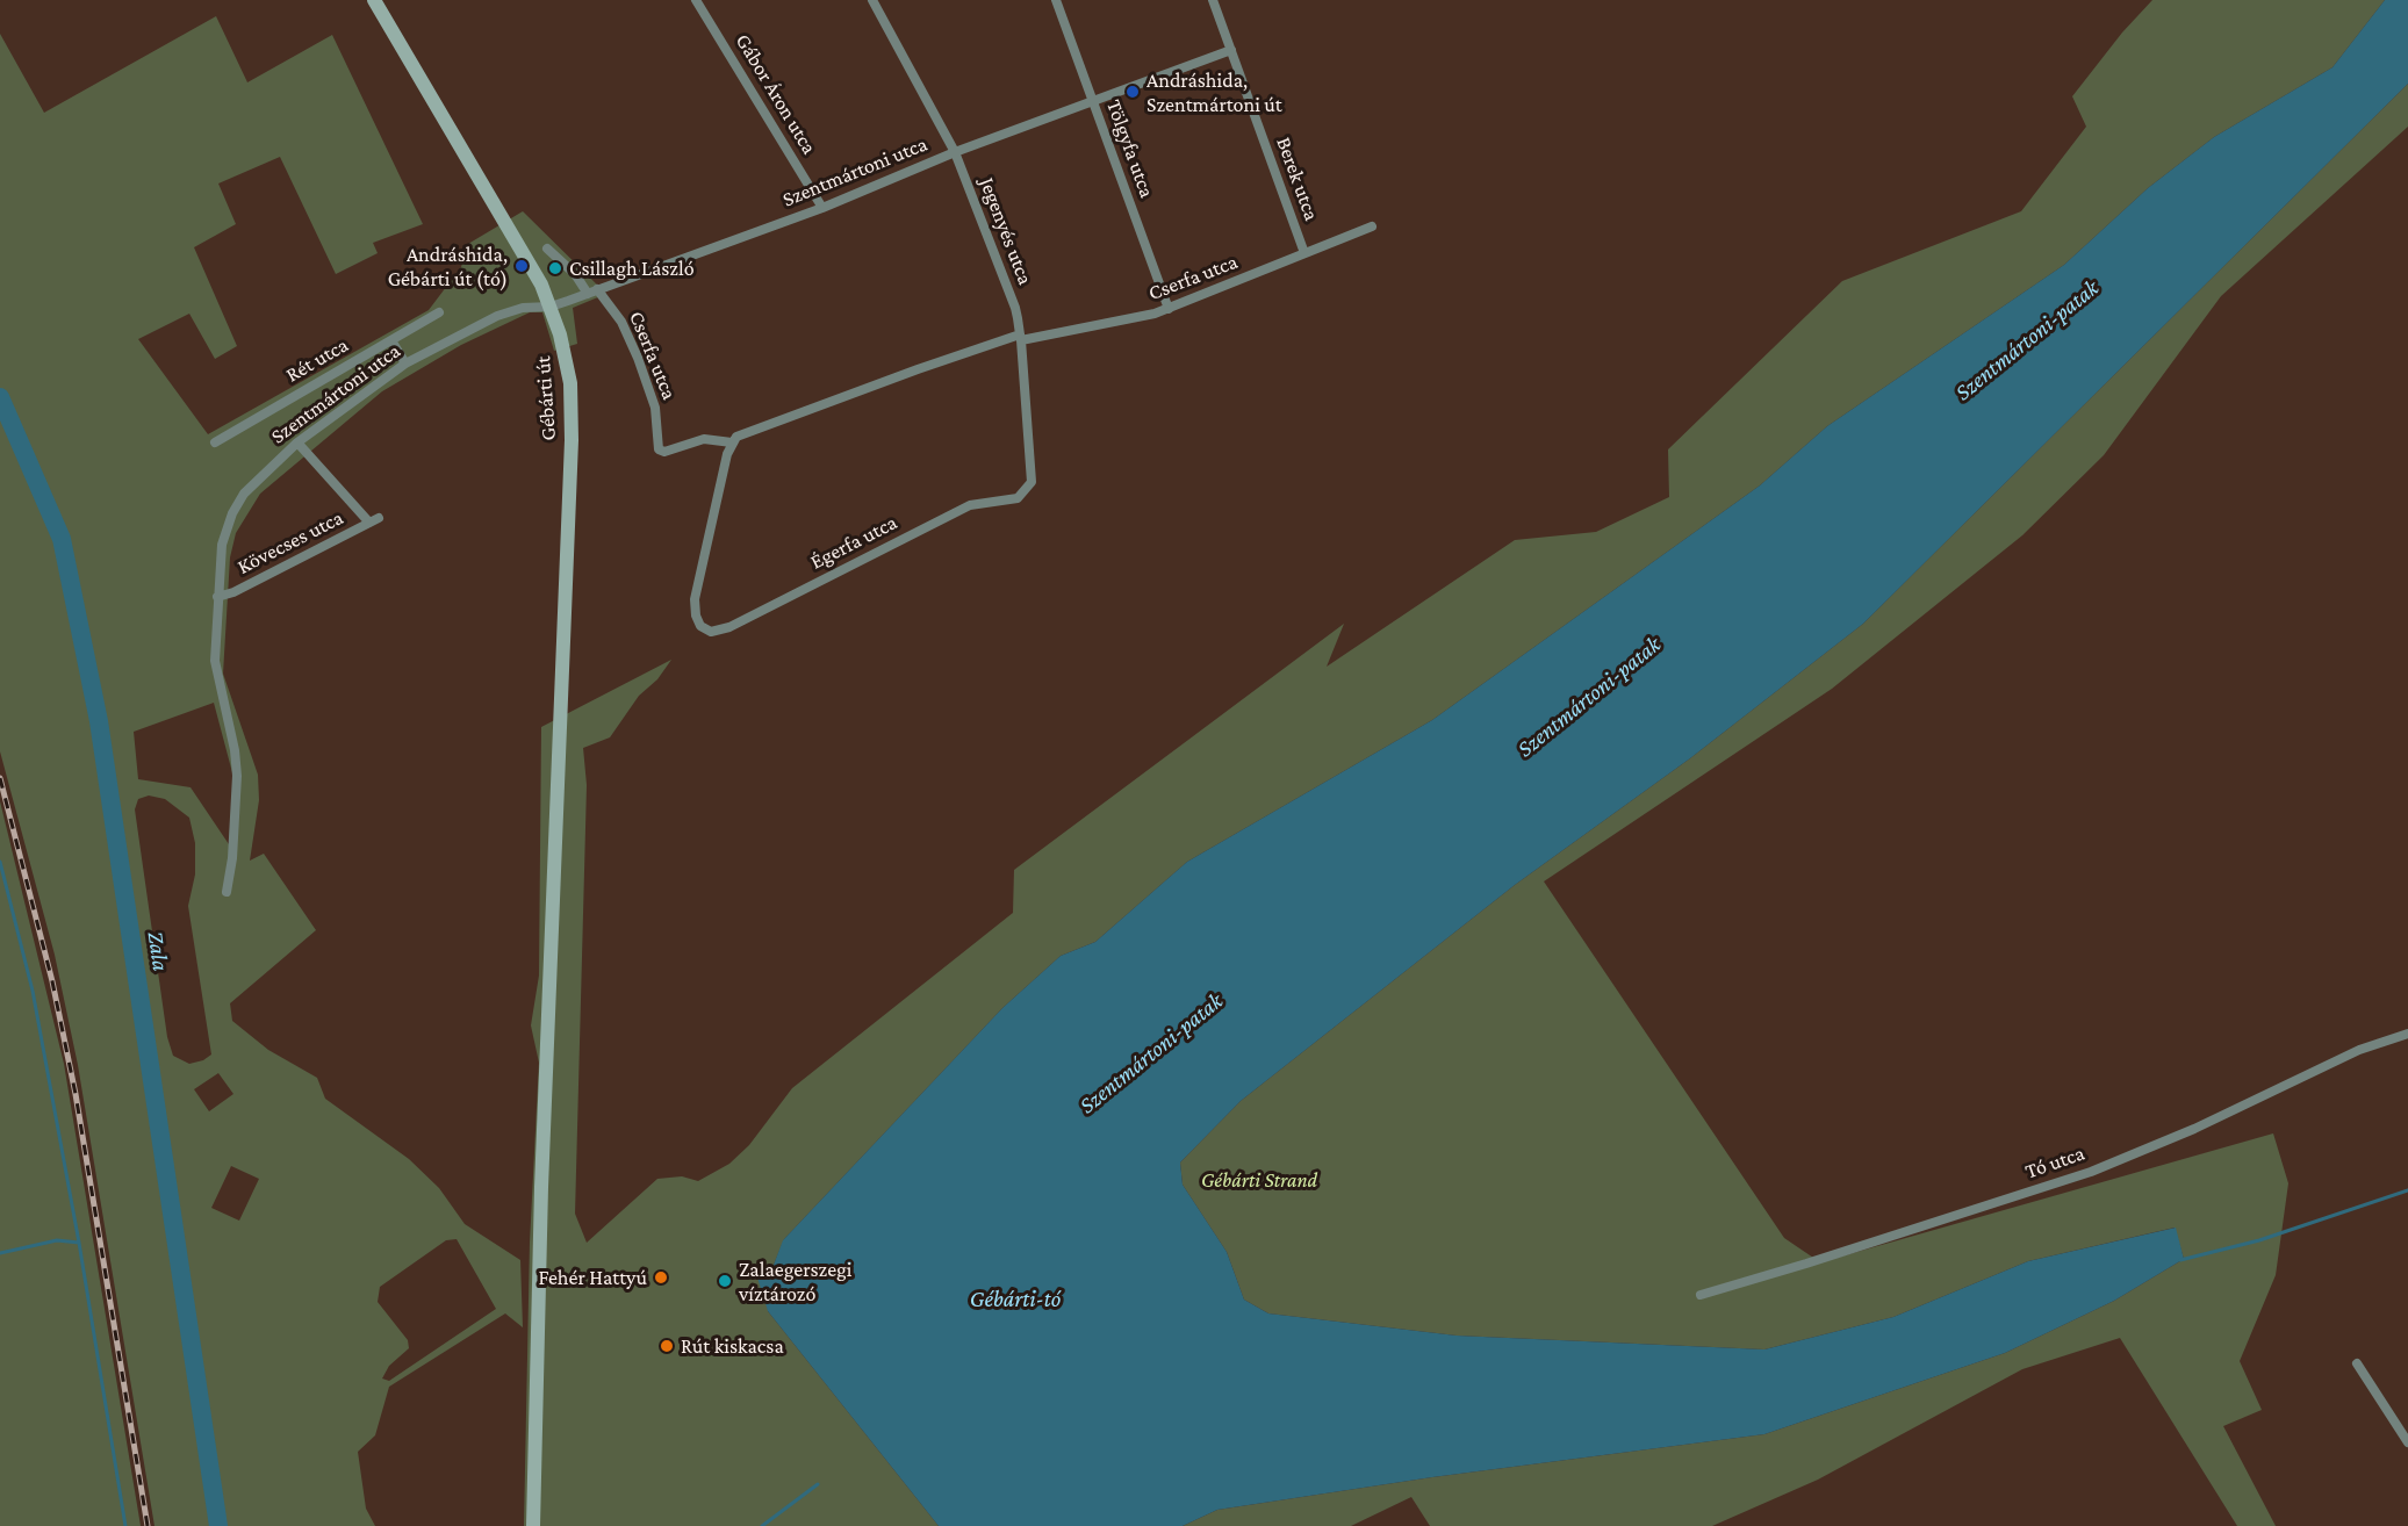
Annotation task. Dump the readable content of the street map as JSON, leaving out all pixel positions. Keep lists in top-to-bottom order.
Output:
{
  "streets": {
    "main road": ["Gébárti út"],
    "street": [
      "Gábor Áron utca",
      "Tölgyfa utca",
      "Szentmártoni utca",
      "Berek utca",
      "Jegenyés utca",
      "Cserfa utca",
      "Rét utca",
      "Kövecses utca",
      "Égerfa utca",
      "Tó utca"
    ]
  },
  "crossings": [
    ["Gábor Áron utca", "Szentmártoni utca"],
    ["Tölgyfa utca", "Szentmártoni utca"],
    ["Tölgyfa utca", "Cserfa utca"],
    ["Szentmártoni utca", "Berek utca"],
    ["Szentmártoni utca", "Jegenyés utca"],
    ["Szentmártoni utca", "Cserfa utca"],
    ["Szentmártoni utca", "Gébárti út"],
    ["Szentmártoni utca", "Kövecses utca"],
    ["Berek utca", "Cserfa utca"],
    ["Jegenyés utca", "Cserfa utca"],
    ["Jegenyés utca", "Égerfa utca"],
    ["Cserfa utca", "Égerfa utca"]
  ],
  "water": ["Szentmártoni-patak", "Zala", "Gébárti-tó"],
  "parks": ["Gébárti Strand"],
  "places": [
    "Andráshida, Szentmártoni út",
    "Andráshida, Gébárti út (tó)",
    "Csillagh László",
    "Fehér Hattyú",
    "Zalaegerszegi víztározó",
    "Rút kiskacsa"
  ]
}
